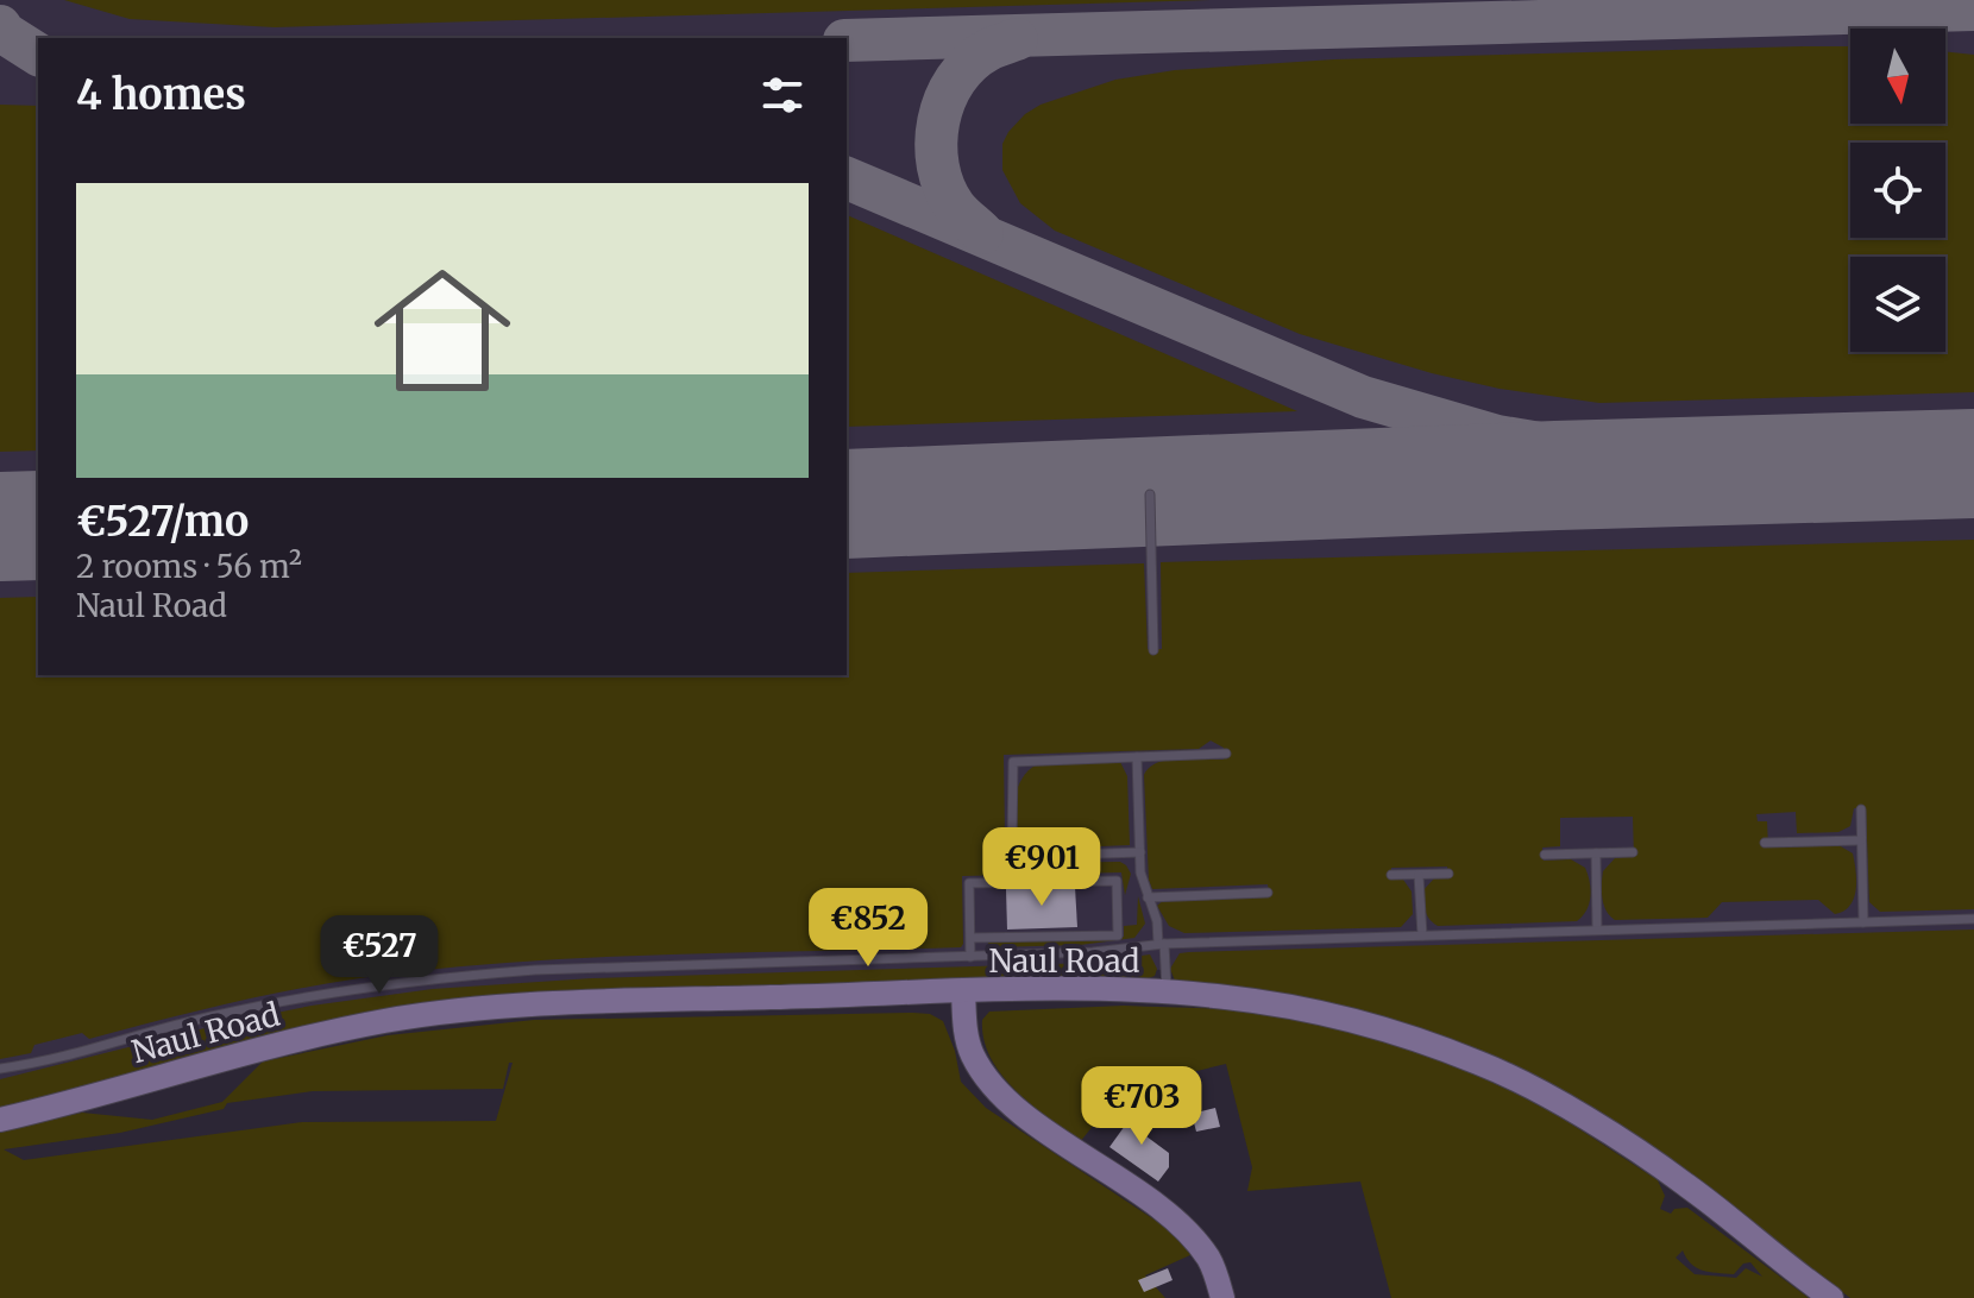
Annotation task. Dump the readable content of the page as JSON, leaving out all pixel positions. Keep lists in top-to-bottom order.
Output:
{
  "streets": {
    "street": ["Naul Road"]
  },
  "north": "bottom",
  "page": {
    "heading": "4 homes",
    "list": [
      {
        "name": "€527/mo",
        "note": "2 rooms · 56 m² · Naul Road"
      }
    ],
    "price": [
      "€901",
      "€852",
      "€527",
      "€703"
    ]
  }
}
